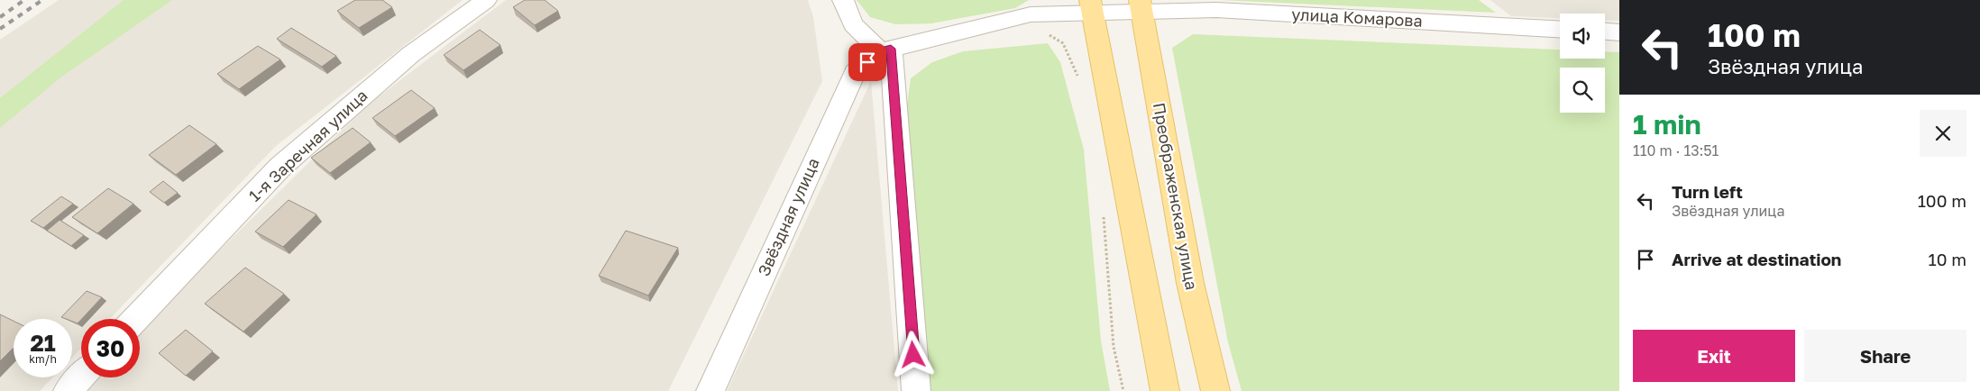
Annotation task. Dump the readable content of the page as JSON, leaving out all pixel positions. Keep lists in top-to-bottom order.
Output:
{
  "streets": {
    "main road": ["Преображенская улица"],
    "street": ["улица Комарова", "1-я Заречная улица", "Звёздная улица"]
  },
  "crossings": [
    ["улица Комарова", "Преображенская улица"],
    ["улица Комарова", "Звёздная улица"]
  ],
  "page": {
    "turn": ["100 m", "Звёздная улица"],
    "heading": ["1 min", "110 m · 13:51"],
    "list": [
      {
        "name": "Turn left",
        "note": "Звёздная улица",
        "value": "100 m"
      },
      {
        "name": "Arrive at destination",
        "value": "10 m"
      }
    ],
    "speed": "21 km/h",
    "limit": "30",
    "buttons": ["Exit", "Share"]
  }
}
